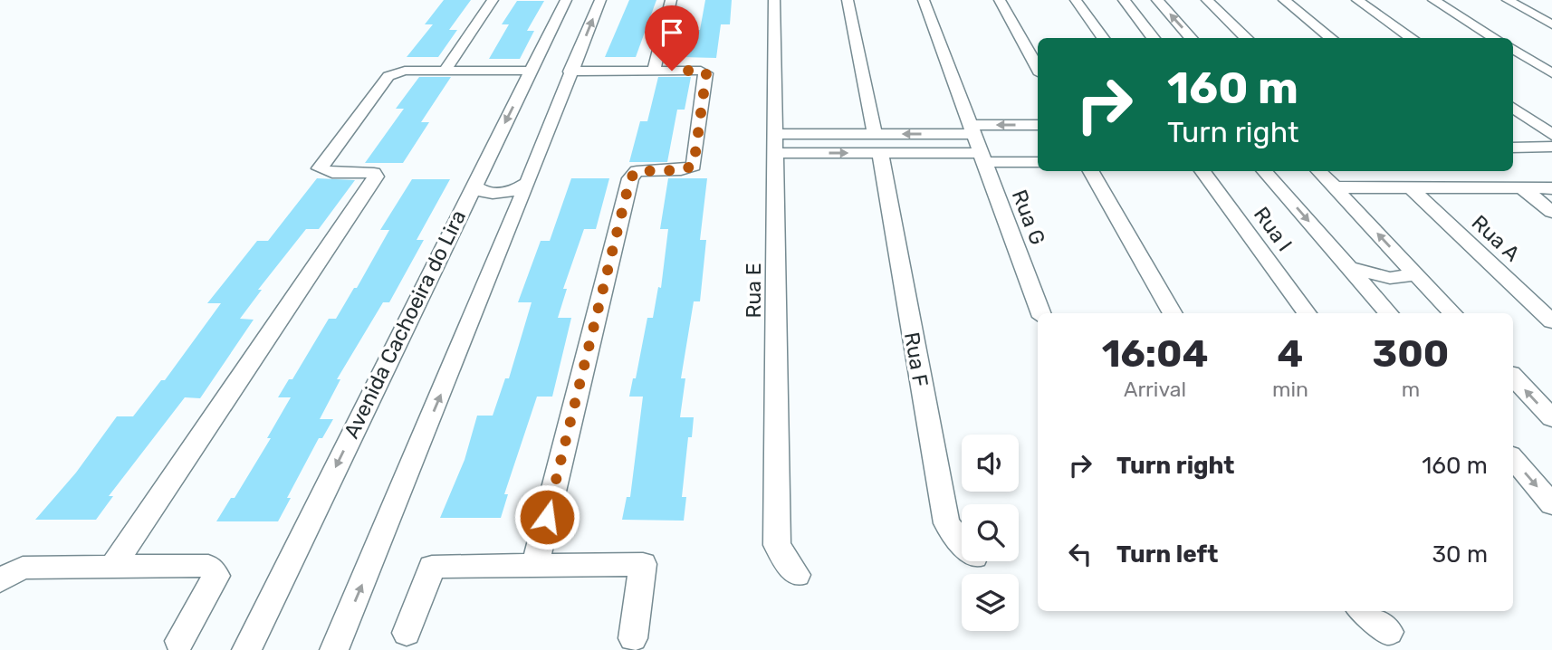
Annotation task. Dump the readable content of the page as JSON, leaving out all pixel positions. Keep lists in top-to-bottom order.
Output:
{
  "streets": {
    "street": [
      "Rua G",
      "Rua I",
      "Rua A",
      "Rua E",
      "Avenida Cachoeira do Lira",
      "Rua F"
    ]
  },
  "page": {
    "turn": ["160 m", "Turn right"],
    "eta": [
      "16:04",
      "Arrival",
      "4",
      "min",
      "300",
      "m"
    ],
    "list": [
      {
        "name": "Turn right",
        "value": "160 m"
      },
      {
        "name": "Turn left",
        "value": "30 m"
      }
    ]
  }
}
